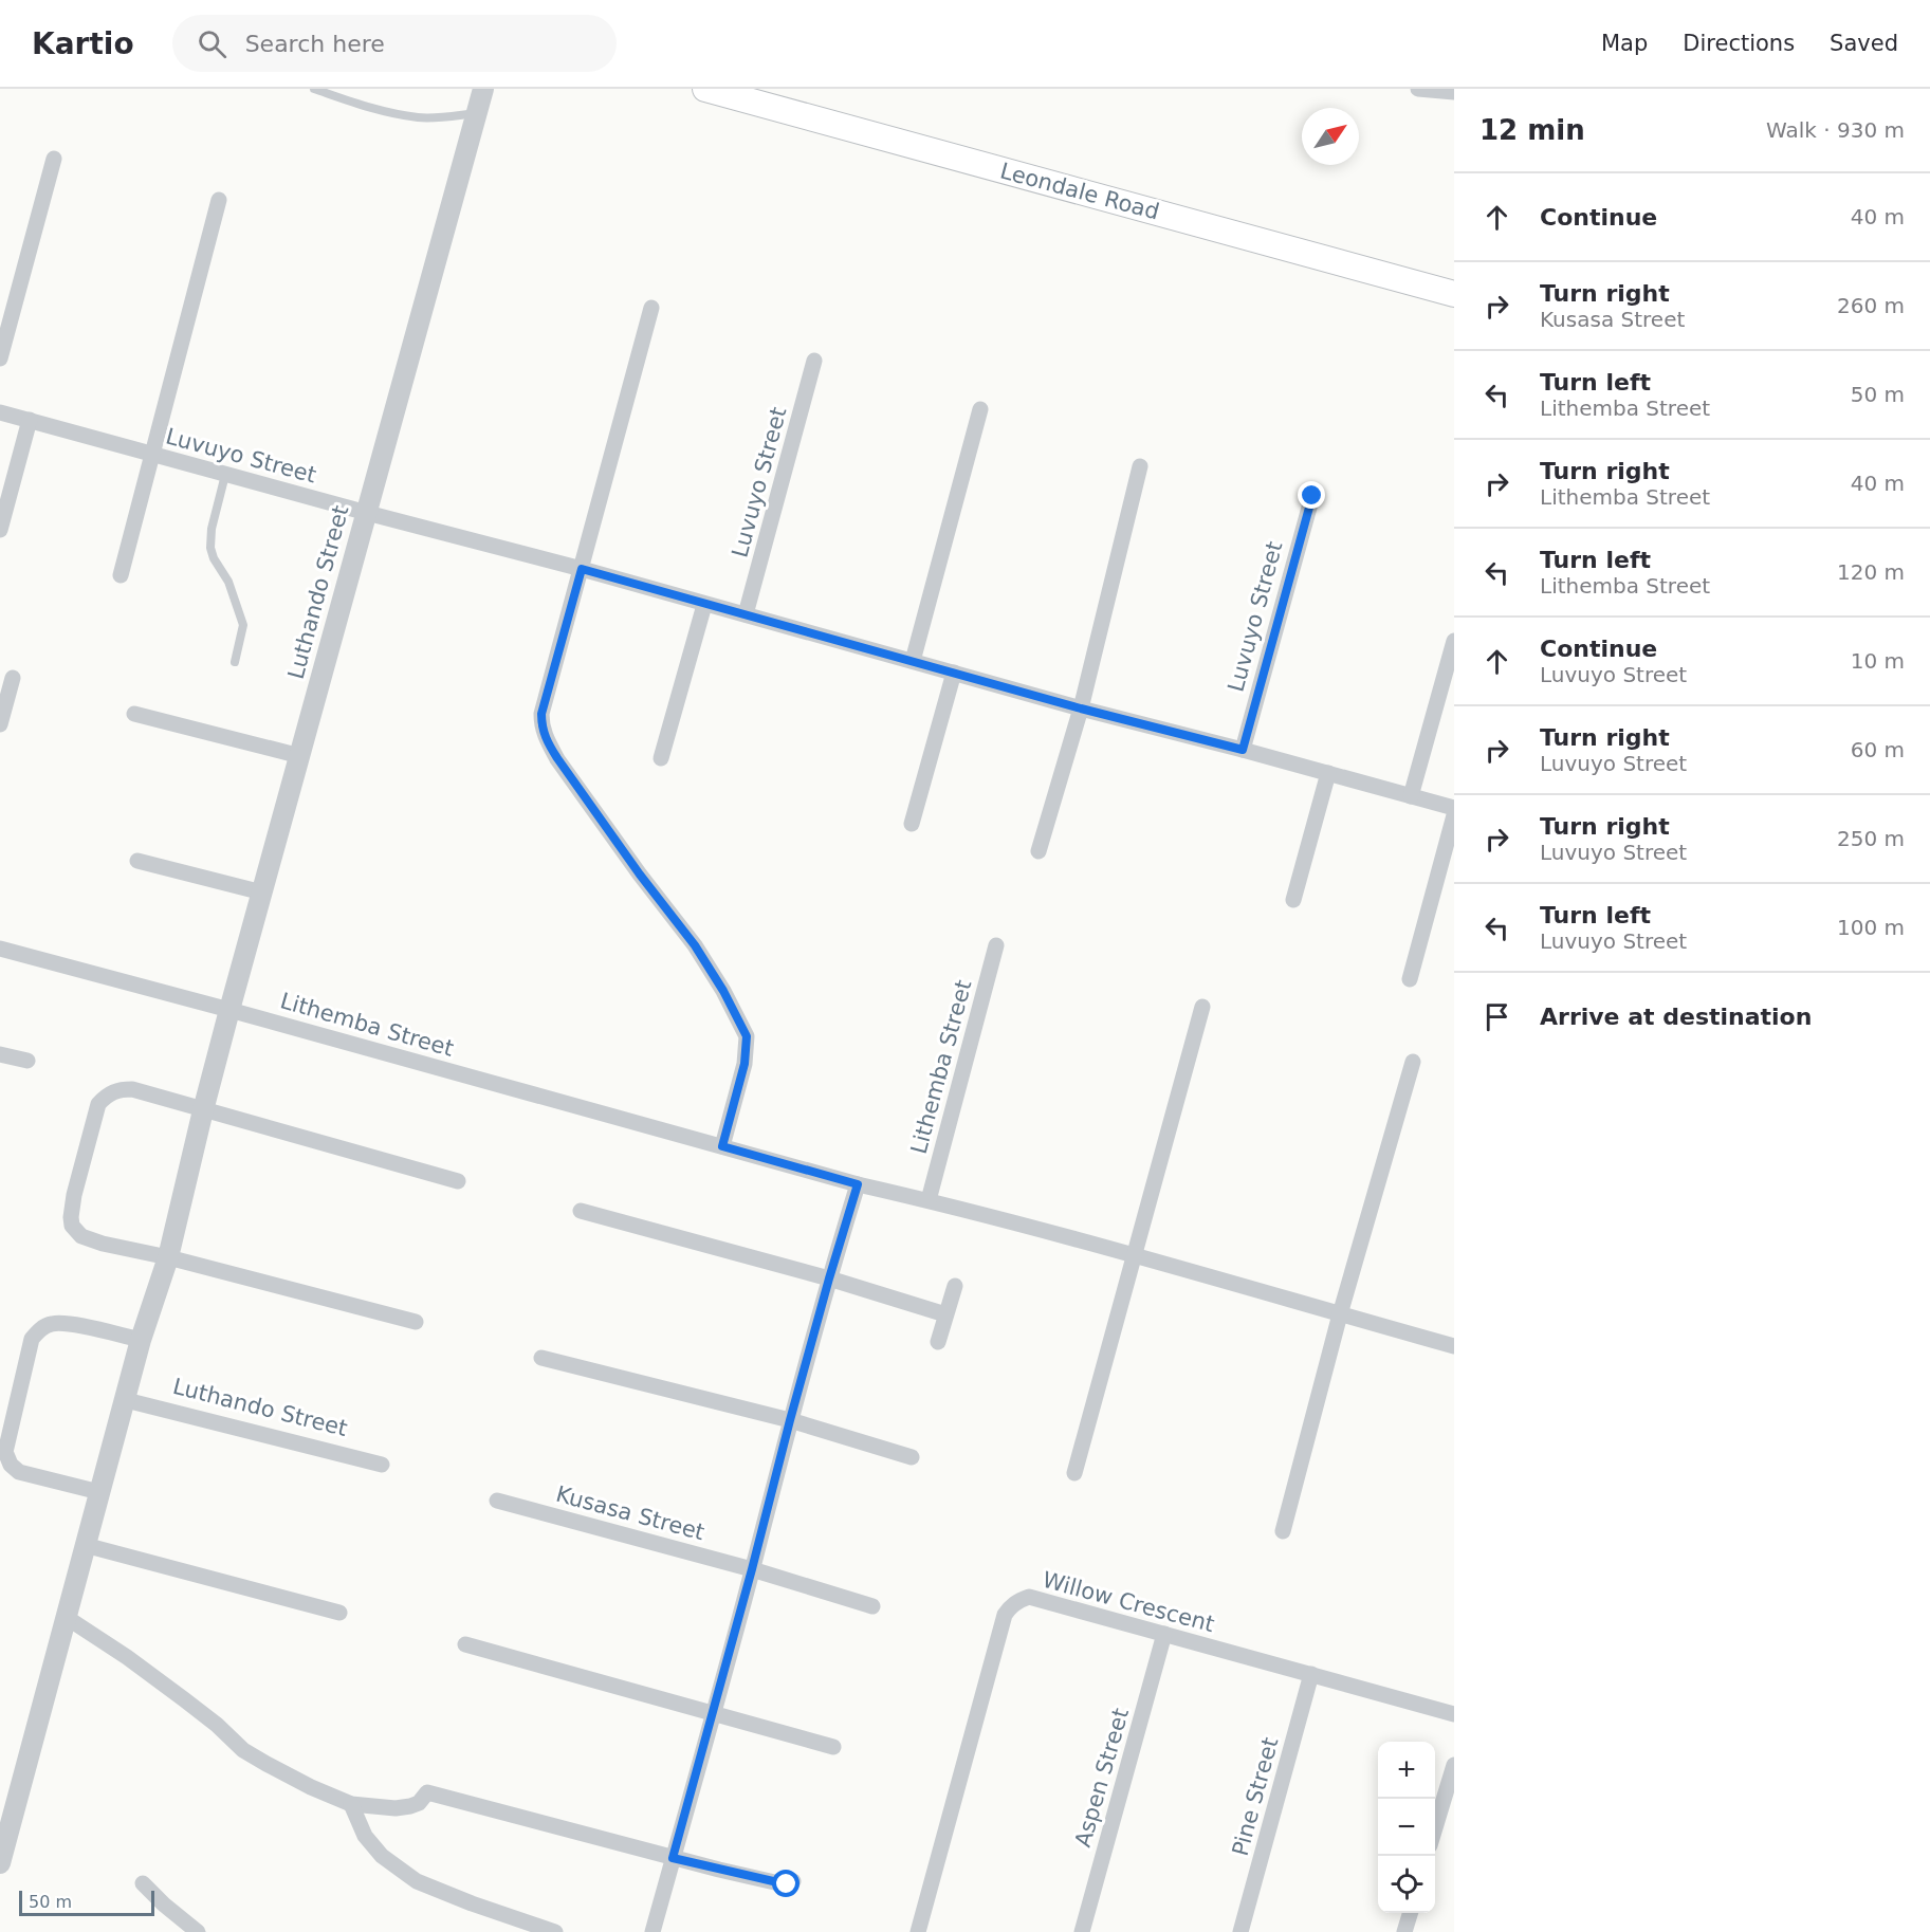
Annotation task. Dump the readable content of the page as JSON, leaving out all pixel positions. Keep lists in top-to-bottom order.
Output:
{
  "streets": {
    "main road": ["Leondale Road"],
    "street": [
      "Luvuyo Street",
      "Luthando Street",
      "Lithemba Street",
      "Kusasa Street",
      "Willow Crescent",
      "Aspen Street",
      "Pine Street"
    ]
  },
  "crossings": [
    ["Luvuyo Street", "Luthando Street"],
    ["Luthando Street", "Lithemba Street"],
    ["Willow Crescent", "Aspen Street"],
    ["Willow Crescent", "Pine Street"]
  ],
  "scale_bar": "50 m",
  "north": "top right",
  "page": {
    "header": "Kartio",
    "search": "Search here",
    "nav": ["Map", "Directions", "Saved"],
    "heading": ["12 min", "Walk · 930 m"],
    "list": [
      ["Continue", "40 m"],
      ["Turn right", "Kusasa Street", "260 m"],
      ["Turn left", "Lithemba Street", "50 m"],
      ["Turn right", "Lithemba Street", "40 m"],
      ["Turn left", "Lithemba Street", "120 m"],
      ["Continue", "Luvuyo Street", "10 m"],
      ["Turn right", "Luvuyo Street", "60 m"],
      ["Turn right", "Luvuyo Street", "250 m"],
      ["Turn left", "Luvuyo Street", "100 m"],
      "Arrive at destination"
    ],
    "map_buttons": ["+", "−"],
    "scale": "50 m"
  }
}
